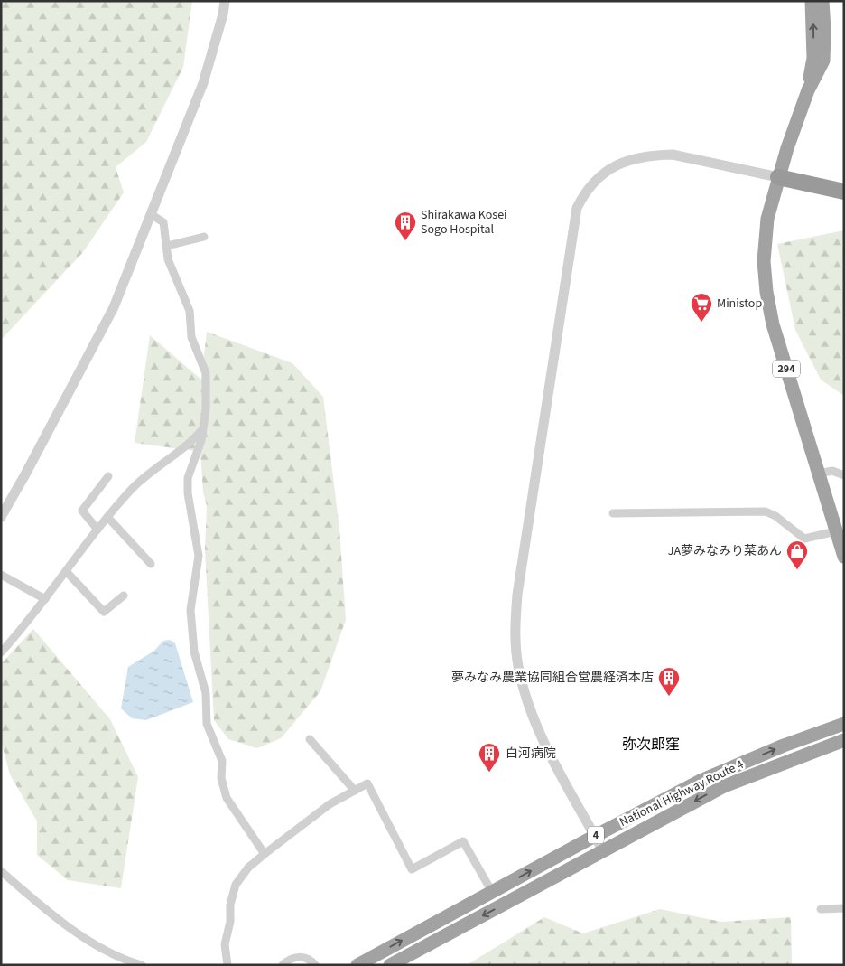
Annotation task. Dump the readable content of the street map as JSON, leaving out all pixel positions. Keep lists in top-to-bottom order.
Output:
{
  "streets": {
    "highway": ["294", "National Highway Route 4", "4"]
  },
  "districts": ["弥次郎窪"],
  "places": {
    "building": ["Shirakawa Kosei Sogo Hospital", "夢みなみ農業協同組合営農経済本店", "白河病院"],
    "supermarket": ["Ministop"],
    "shop": ["JA夢みなみり菜あん"]
  }
}
